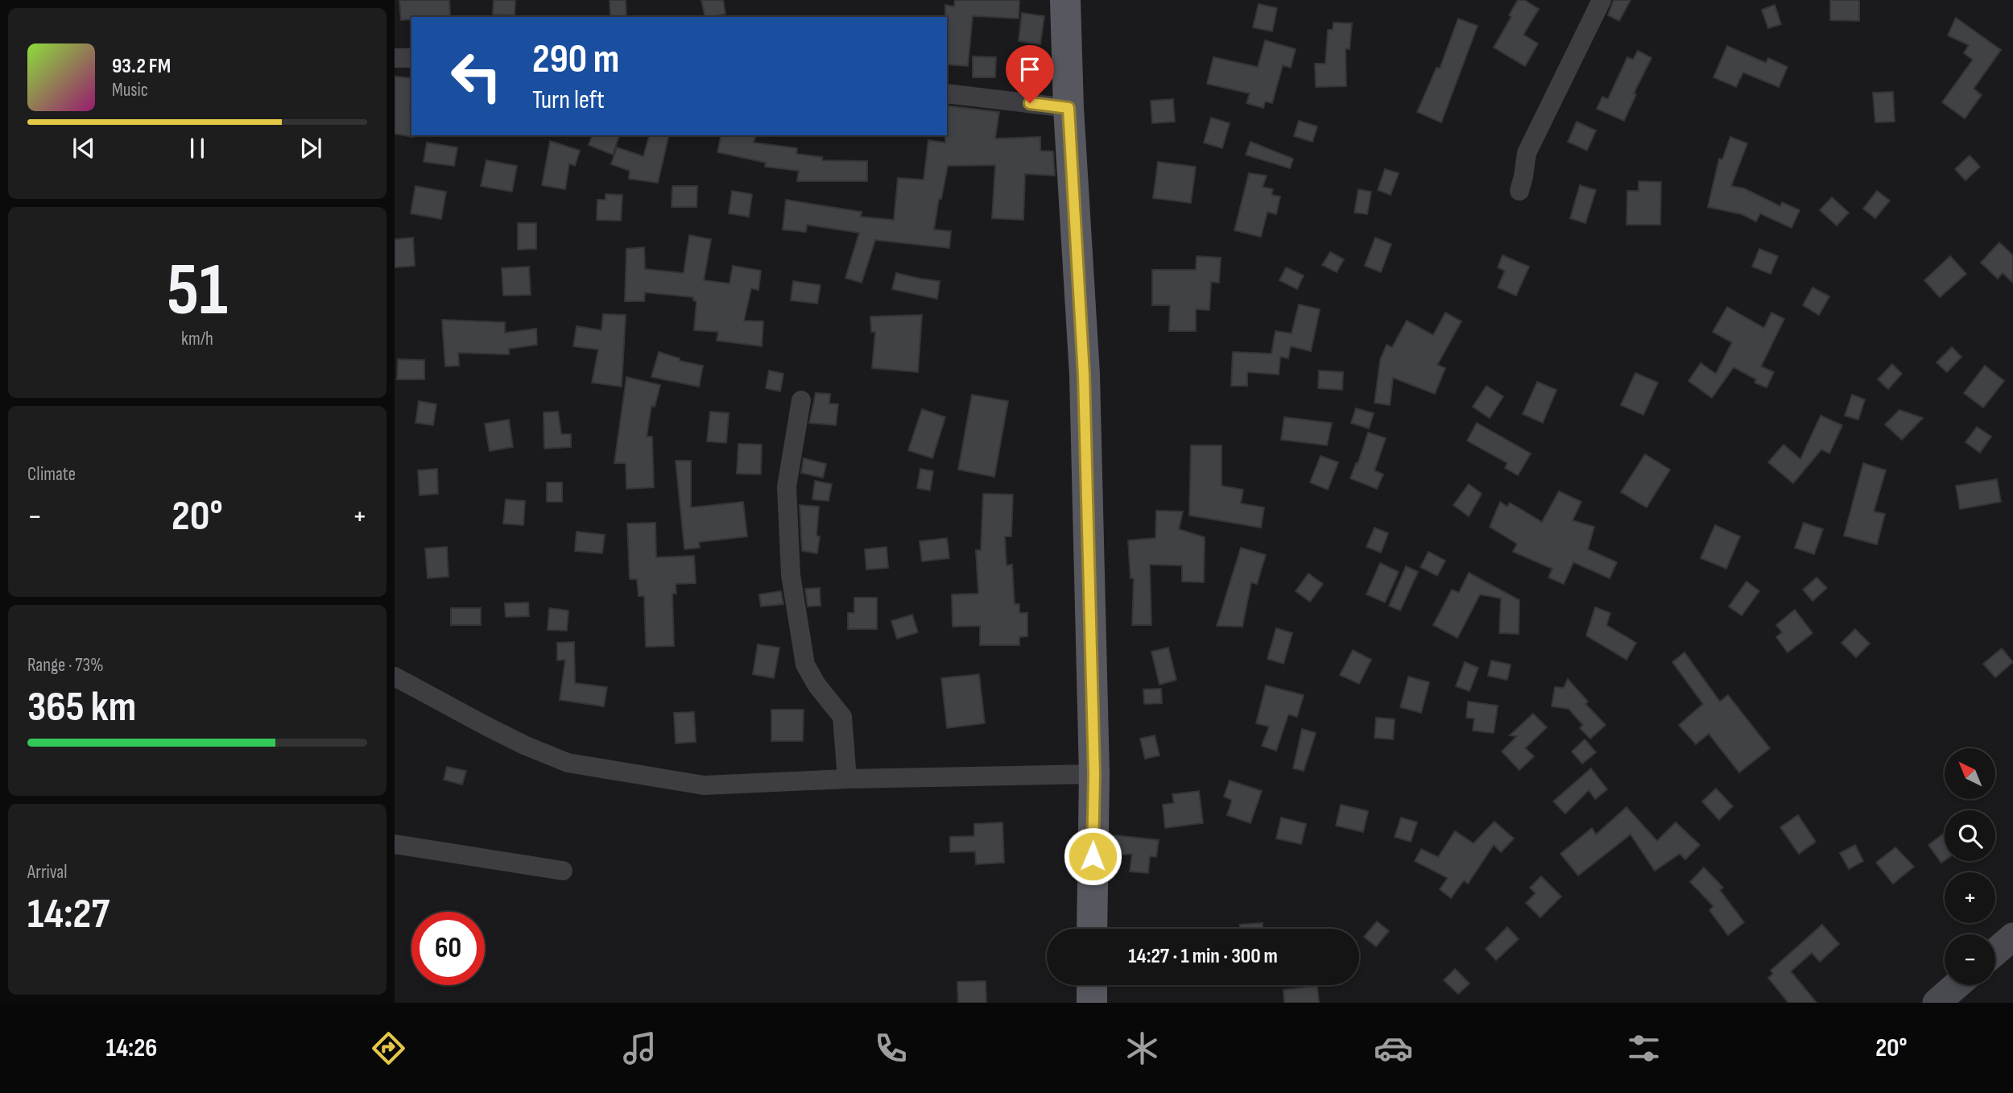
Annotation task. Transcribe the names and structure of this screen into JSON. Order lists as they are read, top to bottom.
{
  "north": "top left",
  "page": {
    "turn": ["290 m", "Turn left"],
    "song": ["93.2 FM", "Music"],
    "tile": [
      ["51", "km/h"],
      "Climate",
      ["Range · 73%", "365 km"],
      ["Arrival", "14:27"]
    ],
    "heat": ["−", "20°", "+"],
    "map_buttons": ["+", "−"],
    "limit": "60",
    "trip": "14:27 · 1 min · 300 m",
    "tabs": ["14:26", "20°"]
  }
}
